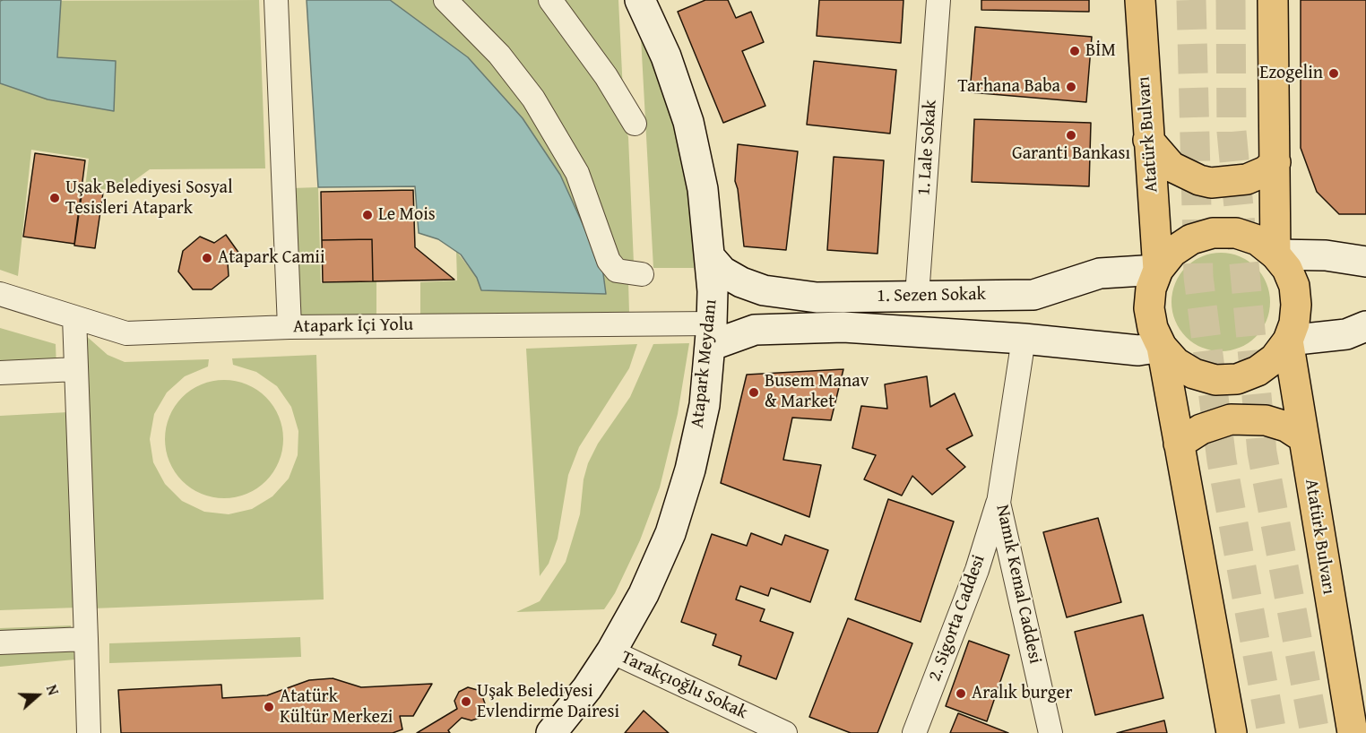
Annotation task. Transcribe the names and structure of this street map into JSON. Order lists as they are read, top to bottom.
{
  "streets": {
    "highway": ["Atatürk Bulvarı"],
    "main road": ["1. Sezen Sokak", "Atapark Meydanı"],
    "street": [
      "1. Lale Sokak",
      "Atapark İçi Yolu",
      "Namık Kemal Caddesi",
      "2. Sigorta Caddesi",
      "Tarakçıoğlu Sokak"
    ]
  },
  "crossings": [
    ["Atatürk Bulvarı", "1. Sezen Sokak"],
    ["1. Lale Sokak", "1. Sezen Sokak"],
    ["1. Sezen Sokak", "Atapark İçi Yolu"],
    ["1. Sezen Sokak", "Atapark Meydanı"],
    ["1. Sezen Sokak", "Namık Kemal Caddesi"],
    ["Atapark İçi Yolu", "Atapark Meydanı"],
    ["Atapark Meydanı", "Tarakçıoğlu Sokak"],
    ["Namık Kemal Caddesi", "2. Sigorta Caddesi"]
  ],
  "places": [
    "BİM",
    "Ezogelin",
    "Tarhana Baba",
    "Garanti Bankası",
    "Uşak Belediyesi Sosyal Tesisleri Atapark",
    "Le Mois",
    "Atapark Camii",
    "Busem Manav & Market",
    "Aralık burger",
    "Uşak Belediyesi Evlendirme Dairesi",
    "Atatürk Kültür Merkezi"
  ],
  "north": "right"
}
